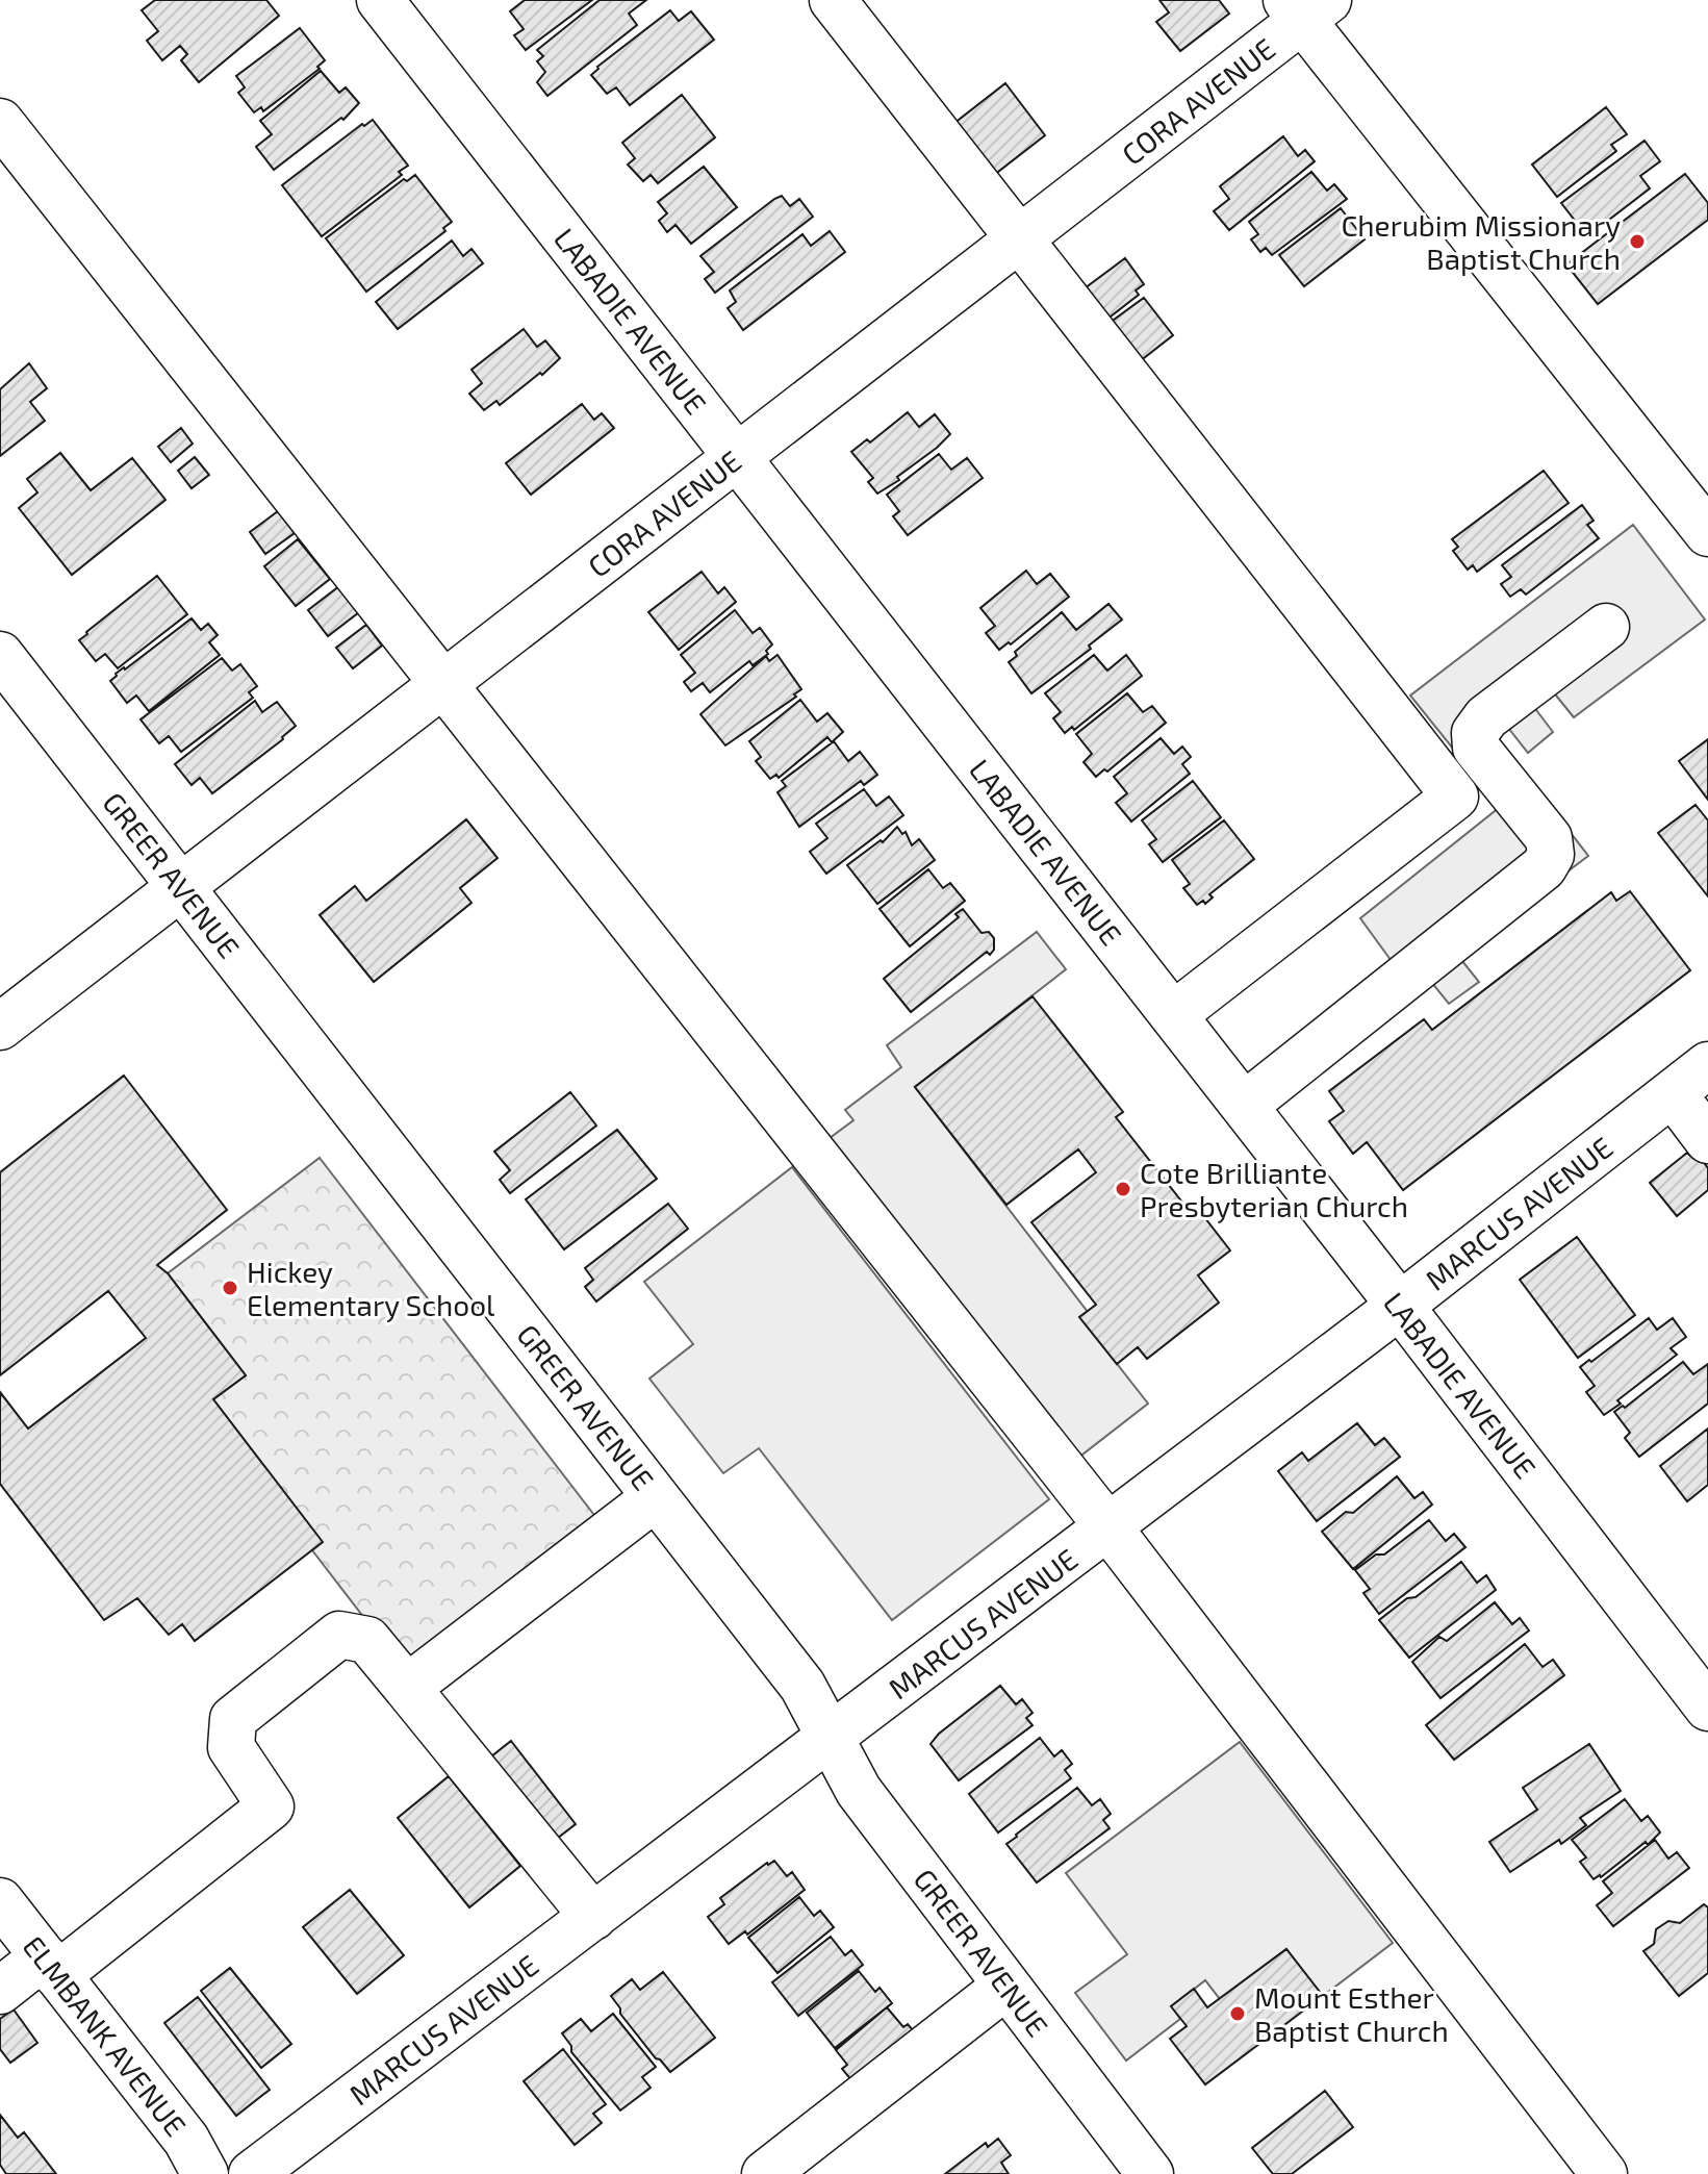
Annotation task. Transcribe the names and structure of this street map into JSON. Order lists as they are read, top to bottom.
{
  "streets": {
    "street": [
      "CORA AVENUE",
      "LABADIE AVENUE",
      "GREER AVENUE",
      "MARCUS AVENUE",
      "ELMBANK AVENUE"
    ]
  },
  "crossings": [
    ["CORA AVENUE", "LABADIE AVENUE"],
    ["CORA AVENUE", "GREER AVENUE"],
    ["LABADIE AVENUE", "MARCUS AVENUE"],
    ["GREER AVENUE", "MARCUS AVENUE"]
  ],
  "places": [
    "Cherubim Missionary Baptist Church",
    "Cote Brilliante Presbyterian Church",
    "Hickey Elementary School",
    "Mount Esther Baptist Church"
  ]
}
